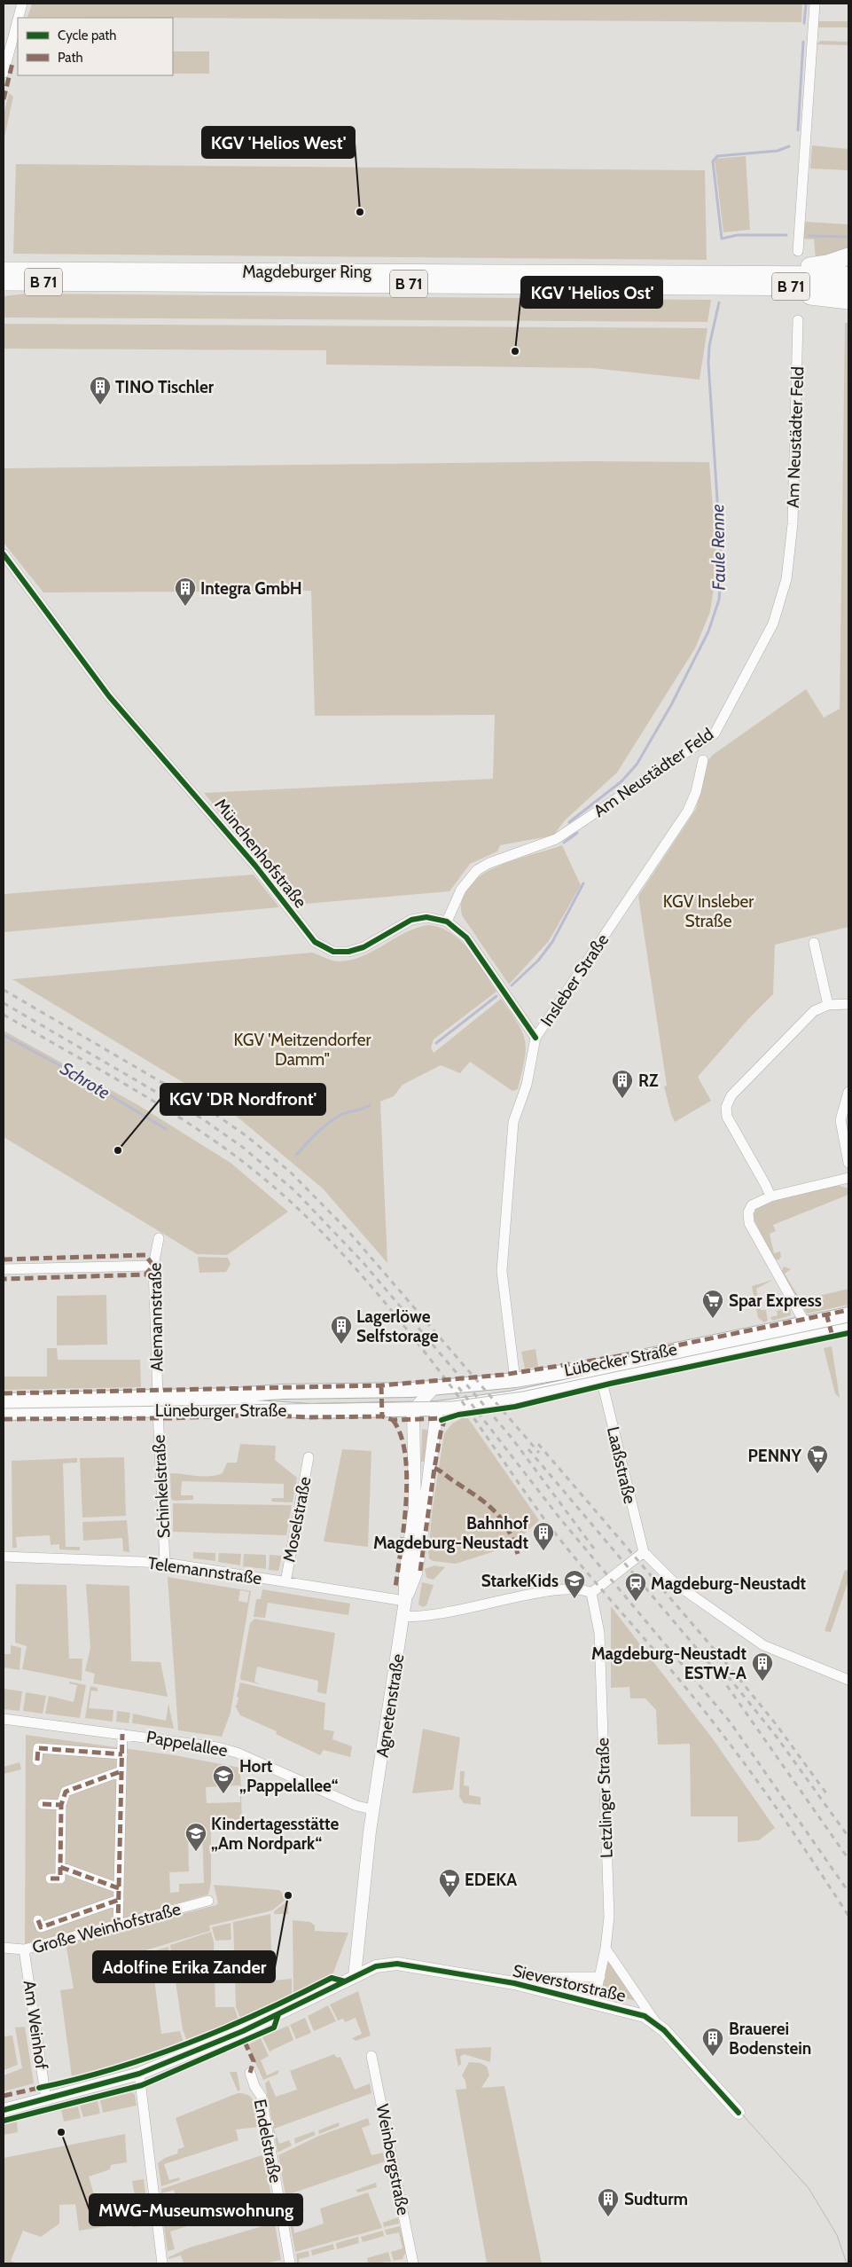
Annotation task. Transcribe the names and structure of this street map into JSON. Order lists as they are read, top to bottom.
{
  "streets": {
    "highway": ["Magdeburger Ring", "B 71"],
    "main road": ["Lübecker Straße", "Lüneburger Straße"],
    "street": [
      "Am Neustädter Feld",
      "Münchenhofstraße",
      "Insleber Straße",
      "Alemannstraße",
      "Laaßstraße",
      "Schinkelstraße",
      "Moselstraße",
      "Telemannstraße",
      "Agnetenstraße",
      "Pappelallee",
      "Letzlinger Straße",
      "Große Weinhofstraße",
      "Sieverstorstraße",
      "Am Weinhof",
      "Endelstraße",
      "Weinbergstraße"
    ]
  },
  "crossings": [
    ["Am Neustädter Feld", "Münchenhofstraße"],
    ["Münchenhofstraße", "Insleber Straße"],
    ["Insleber Straße", "Lübecker Straße"],
    ["Alemannstraße", "Lüneburger Straße"],
    ["Alemannstraße", "Schinkelstraße"],
    ["Lübecker Straße", "Lüneburger Straße"],
    ["Lübecker Straße", "Laaßstraße"],
    ["Lübecker Straße", "Agnetenstraße"],
    ["Lüneburger Straße", "Schinkelstraße"],
    ["Lüneburger Straße", "Agnetenstraße"],
    ["Schinkelstraße", "Telemannstraße"],
    ["Moselstraße", "Telemannstraße"],
    ["Telemannstraße", "Agnetenstraße"],
    ["Agnetenstraße", "Pappelallee"],
    ["Agnetenstraße", "Sieverstorstraße"],
    ["Pappelallee", "Große Weinhofstraße"],
    ["Letzlinger Straße", "Sieverstorstraße"],
    ["Große Weinhofstraße", "Am Weinhof"],
    ["Sieverstorstraße", "Am Weinhof"]
  ],
  "water": ["Faule Renne", "Schrote"],
  "parks": ["KGV Insleber Straße", "KGV 'Meitzendorfer Damm\""],
  "places": {
    "other": [
      "KGV 'Helios West'",
      "KGV 'Helios Ost'",
      "KGV 'DR Nordfront'",
      "Adolfine Erika Zander",
      "MWG-Museumswohnung"
    ],
    "building": [
      "TINO Tischler",
      "Integra GmbH",
      "RZ",
      "Lagerlöwe Selfstorage",
      "Bahnhof Magdeburg-Neustadt",
      "Magdeburg-Neustadt ESTW-A",
      "Brauerei Bodenstein",
      "Sudturm"
    ],
    "supermarket": ["Spar Express", "PENNY", "EDEKA"],
    "school or university": ["StarkeKids", "Hort „Pappelallee“", "Kindertagesstätte „Am Nordpark“"],
    "station": ["Magdeburg-Neustadt"]
  },
  "legend": ["Cycle path", "Path"]
}
